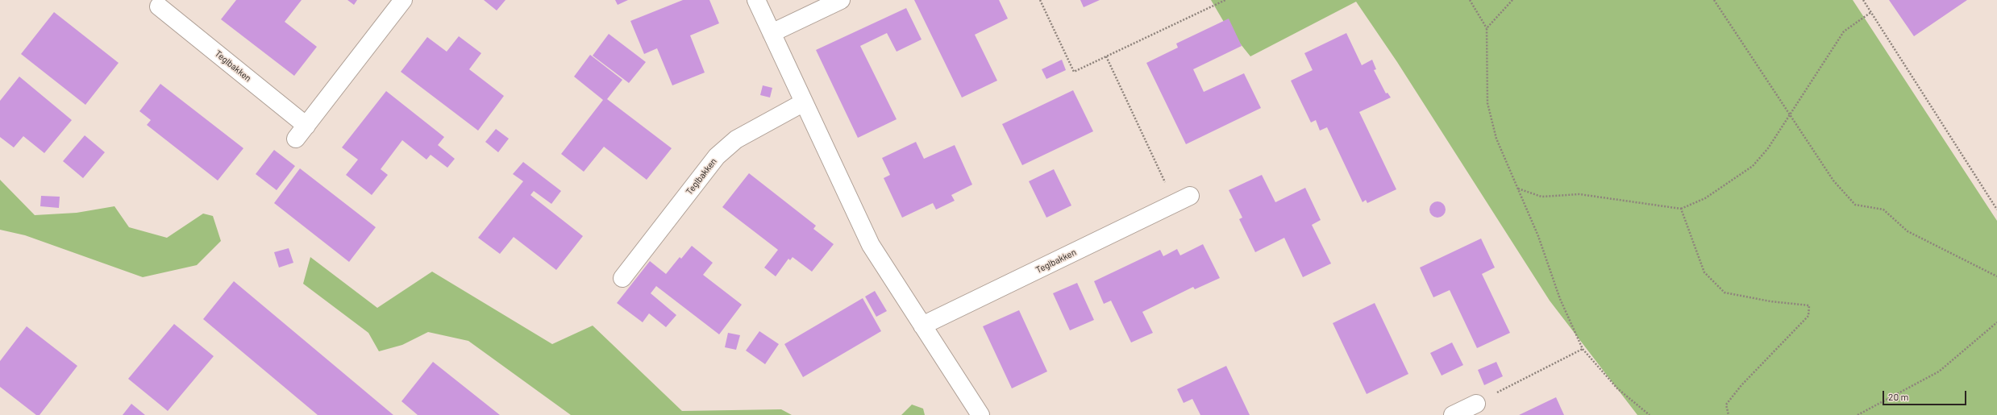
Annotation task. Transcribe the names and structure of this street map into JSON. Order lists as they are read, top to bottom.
{
  "streets": {
    "street": ["Teglbakken"]
  },
  "scale_bar": "20 m"
}
